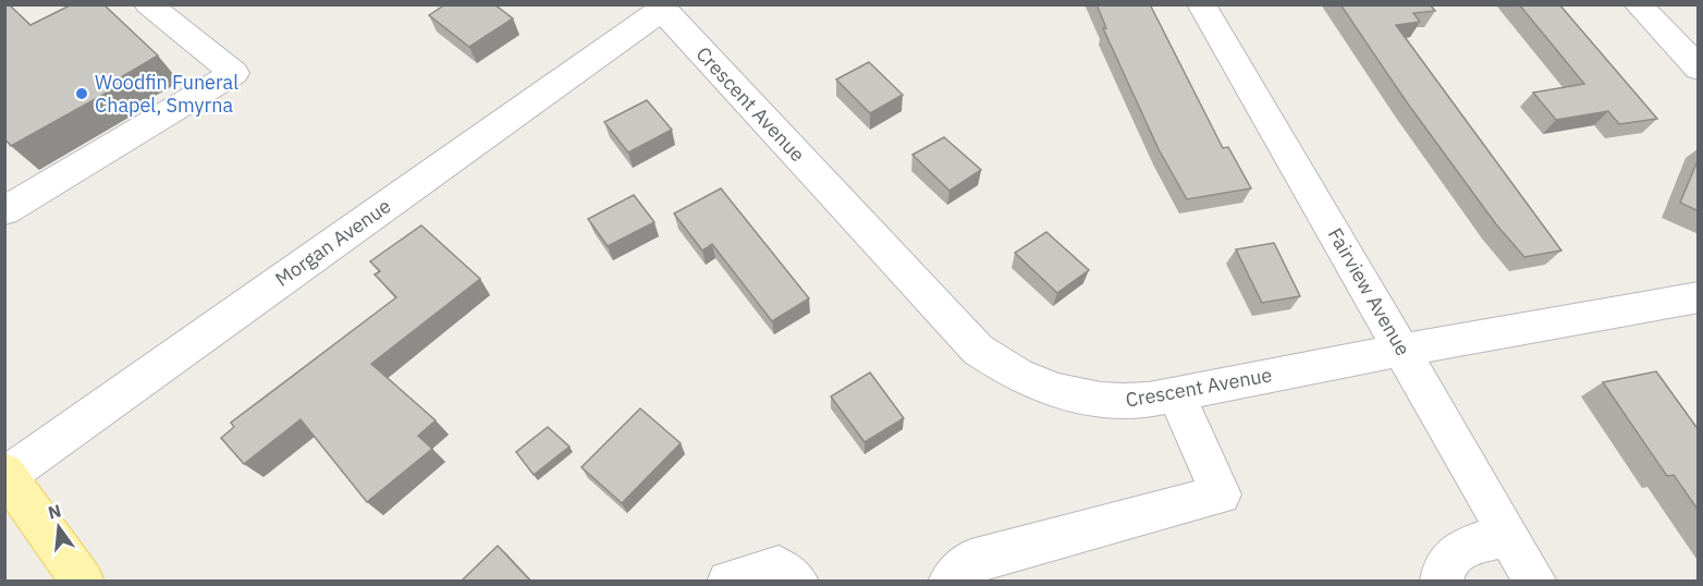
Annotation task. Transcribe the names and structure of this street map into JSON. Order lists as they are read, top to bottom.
{
  "streets": {
    "street": ["Crescent Avenue", "Morgan Avenue", "Fairview Avenue"]
  },
  "crossings": [
    ["Crescent Avenue", "Morgan Avenue"],
    ["Crescent Avenue", "Fairview Avenue"]
  ],
  "places": ["Woodfin Funeral Chapel, Smyrna"],
  "north": "top"
}
